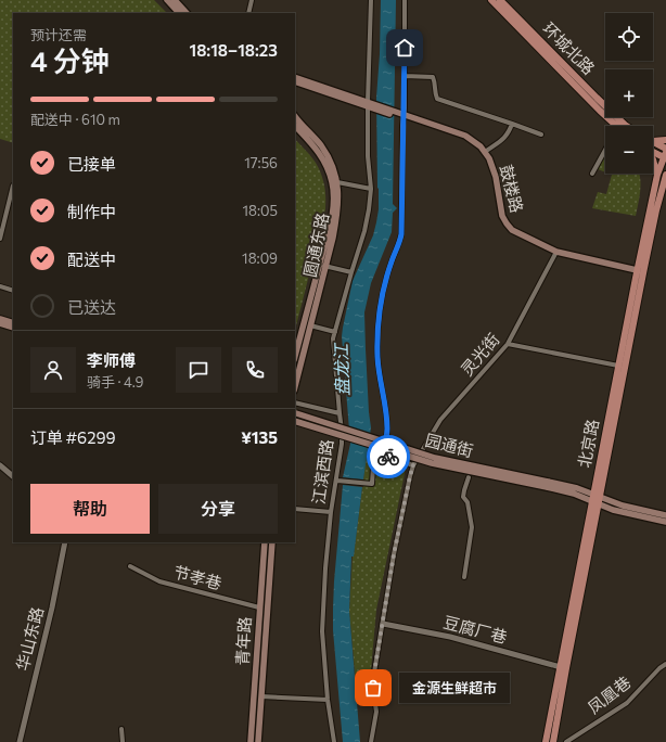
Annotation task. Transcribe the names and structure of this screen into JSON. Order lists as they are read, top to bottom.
{
  "streets": {
    "main road": [
      "环城北路",
      "鼓楼路",
      "圆通东路",
      "北京路",
      "园通街",
      "青年路"
    ],
    "street": [
      "灵光街",
      "江滨西路",
      "节孝巷",
      "豆腐厂巷",
      "华山东路",
      "凤凰巷"
    ]
  },
  "crossings": [
    ["鼓楼路", "灵光街"],
    ["鼓楼路", "北京路"],
    ["鼓楼路", "江滨西路"],
    ["灵光街", "豆腐厂巷"],
    ["北京路", "园通街"],
    ["北京路", "豆腐厂巷"],
    ["节孝巷", "青年路"]
  ],
  "water": ["盘龙江"],
  "places": ["金源生鲜超市"],
  "page": {
    "map_buttons": ["+", "−"],
    "heading": ["4 分钟", "预计还需", "18:18–18:23"],
    "panel": [
      "李师傅",
      "骑手 · 4.9",
      "订单 #6299",
      "¥135"
    ],
    "bar": "配送中 · 610 m",
    "list": [
      ["已接单", "17:56"],
      ["制作中", "18:05"],
      ["配送中", "18:09"],
      "已送达"
    ],
    "buttons": ["帮助", "分享"],
    "bubble": "金源生鲜超市"
  }
}
